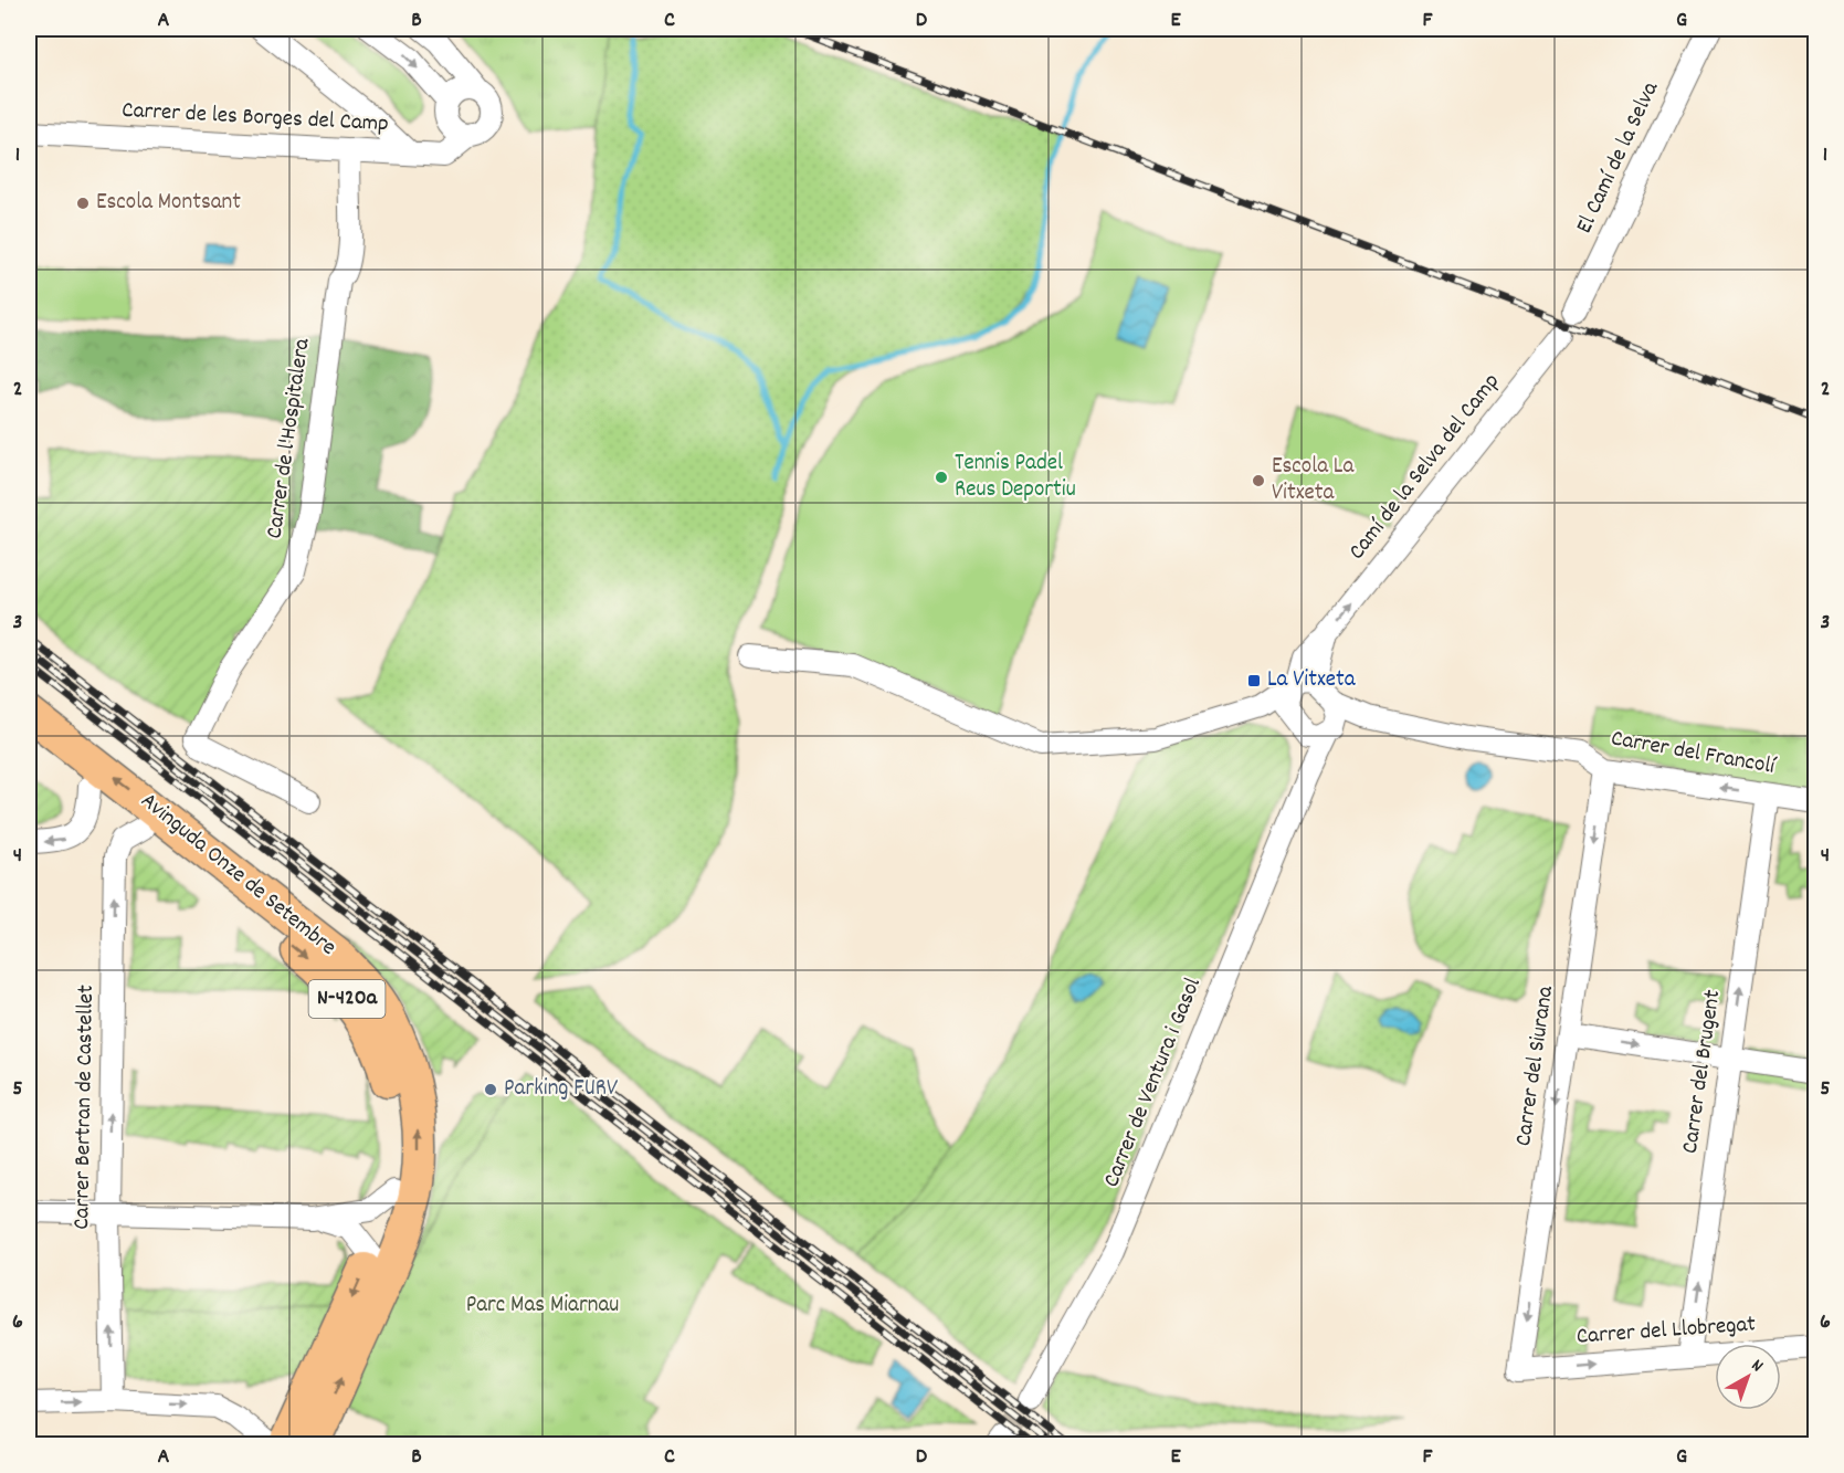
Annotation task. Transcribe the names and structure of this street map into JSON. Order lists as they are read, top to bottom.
{
  "streets": {
    "main road": ["Avinguda Onze de Setembre", "N-420a"],
    "street": [
      "Carrer de les Borges del Camp",
      "El Camí de la Selva",
      "Carrer de l'Hospitalera",
      "Camí de la Selva del Camp",
      "Carrer del Francolí",
      "Carrer del Siurana",
      "Carrer del Brugent",
      "Carrer de Ventura i Gasol",
      "Carrer Bertran de Castellet",
      "Carrer del Llobregat"
    ]
  },
  "crossings": [
    ["Carrer de les Borges del Camp", "Carrer de l'Hospitalera"],
    ["Camí de la Selva del Camp", "Carrer del Francolí"],
    ["Camí de la Selva del Camp", "Carrer de Ventura i Gasol"],
    ["Carrer del Francolí", "Carrer del Siurana"],
    ["Carrer del Francolí", "Carrer del Brugent"],
    ["Carrer del Francolí", "Carrer de Ventura i Gasol"],
    ["Avinguda Onze de Setembre", "Carrer Bertran de Castellet"],
    ["Carrer del Siurana", "Carrer del Llobregat"],
    ["Carrer del Brugent", "Carrer del Llobregat"]
  ],
  "one_way": [
    "Camí de la Selva del Camp",
    "Carrer del Siurana",
    "Carrer del Brugent",
    "Carrer Bertran de Castellet",
    "Carrer del Llobregat"
  ],
  "parks": ["Parc Mas Miarnau"],
  "places": {
    "other": [
      "Escola Montsant",
      "Tennis Padel Reus Deportiu",
      "Escola La Vitxeta",
      "Parking FURV"
    ],
    "transit": ["La Vitxeta"]
  },
  "north": "top right",
  "grid": {
    "columns": [
      "A",
      "B",
      "C",
      "D",
      "E",
      "F",
      "G"
    ],
    "rows": [
      "1",
      "2",
      "3",
      "4",
      "5",
      "6"
    ]
  }
}
